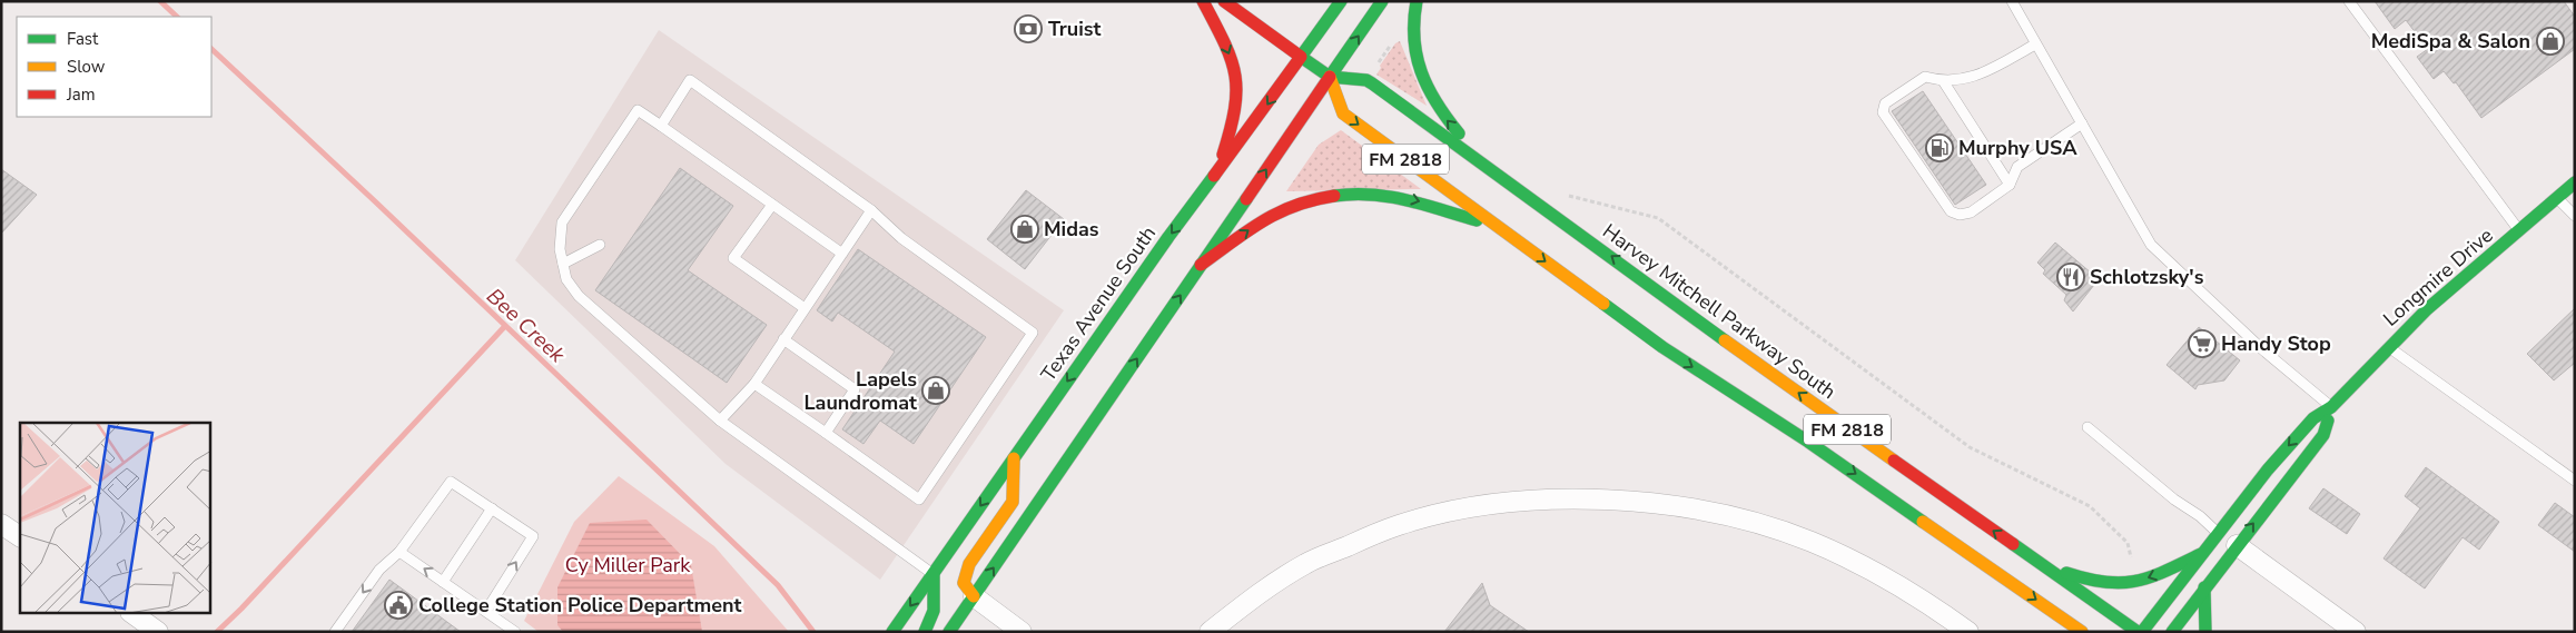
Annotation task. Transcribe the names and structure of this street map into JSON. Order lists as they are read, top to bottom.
{
  "streets": {
    "main road": [
      "FM 2818",
      "Longmire Drive",
      "Texas Avenue South",
      "Harvey Mitchell Parkway South"
    ]
  },
  "crossings": [
    ["FM 2818", "Harvey Mitchell Parkway South"],
    ["Texas Avenue South", "Harvey Mitchell Parkway South"]
  ],
  "water": ["Bee Creek"],
  "parks": ["Cy Miller Park"],
  "places": {
    "bank": ["Truist"],
    "shop": ["MediSpa & Salon", "Midas", "Lapels Laundromat"],
    "fuel station": ["Murphy USA"],
    "restaurant": ["Schlotzsky's"],
    "supermarket": ["Handy Stop"],
    "public building": ["College Station Police Department"]
  },
  "legend": ["Fast", "Slow", "Jam"]
}
